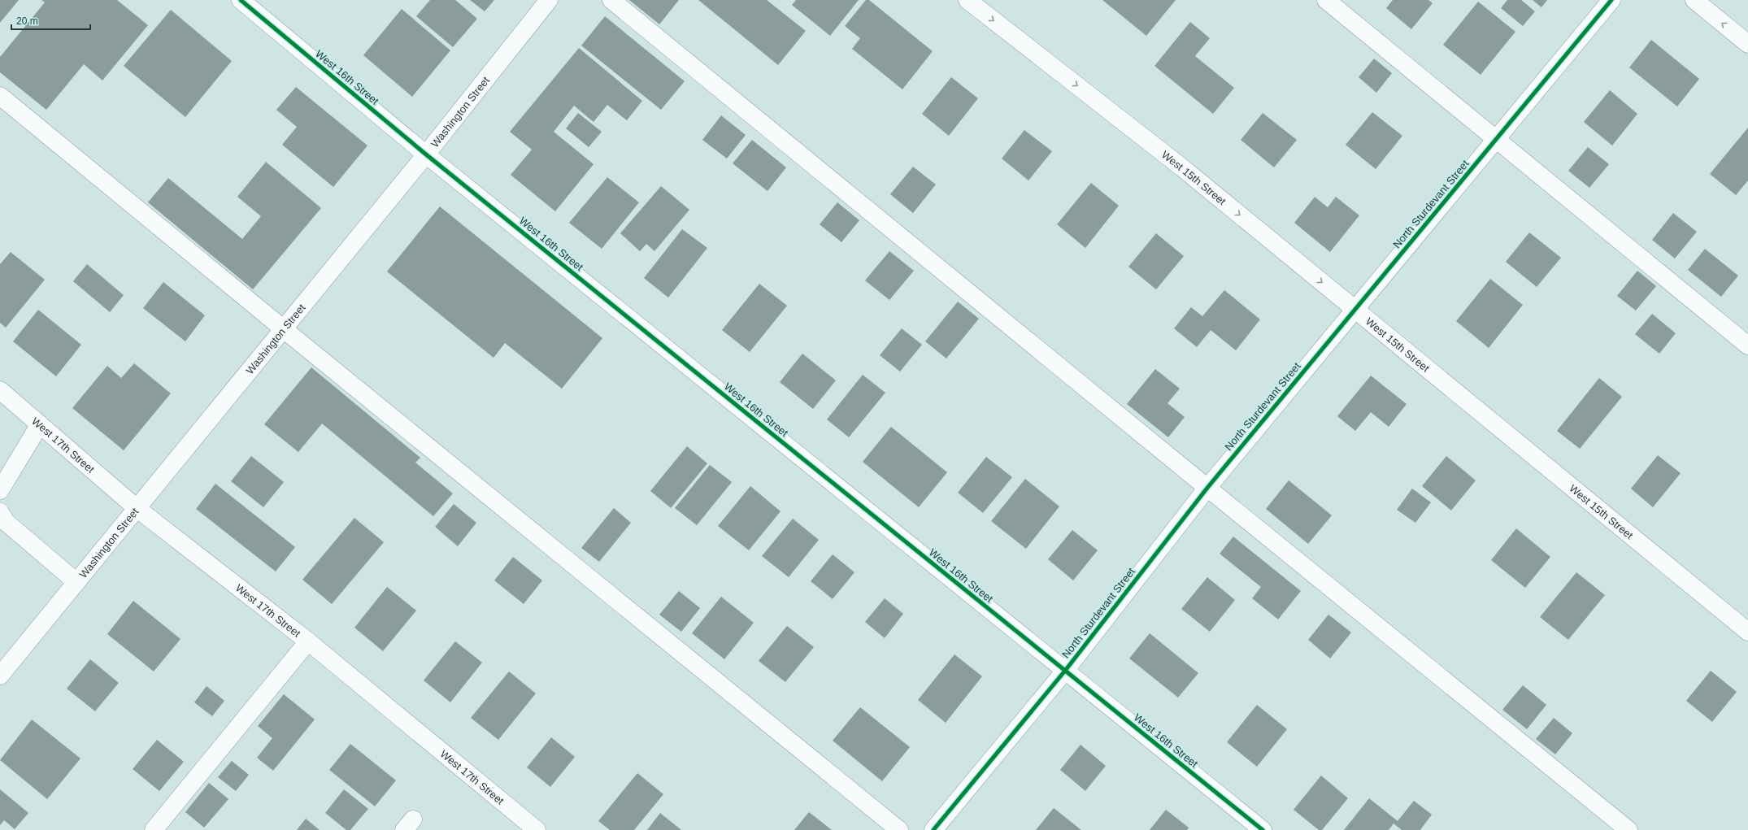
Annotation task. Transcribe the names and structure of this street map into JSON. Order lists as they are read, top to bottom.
{
  "streets": {
    "street": [
      "West 16th Street",
      "Washington Street",
      "West 15th Street",
      "North Sturdevant Street",
      "West 17th Street"
    ]
  },
  "crossings": [
    ["West 16th Street", "Washington Street"],
    ["West 16th Street", "North Sturdevant Street"],
    ["Washington Street", "West 17th Street"],
    ["West 15th Street", "North Sturdevant Street"]
  ],
  "one_way": ["West 15th Street"],
  "scale_bar": "20 m"
}
